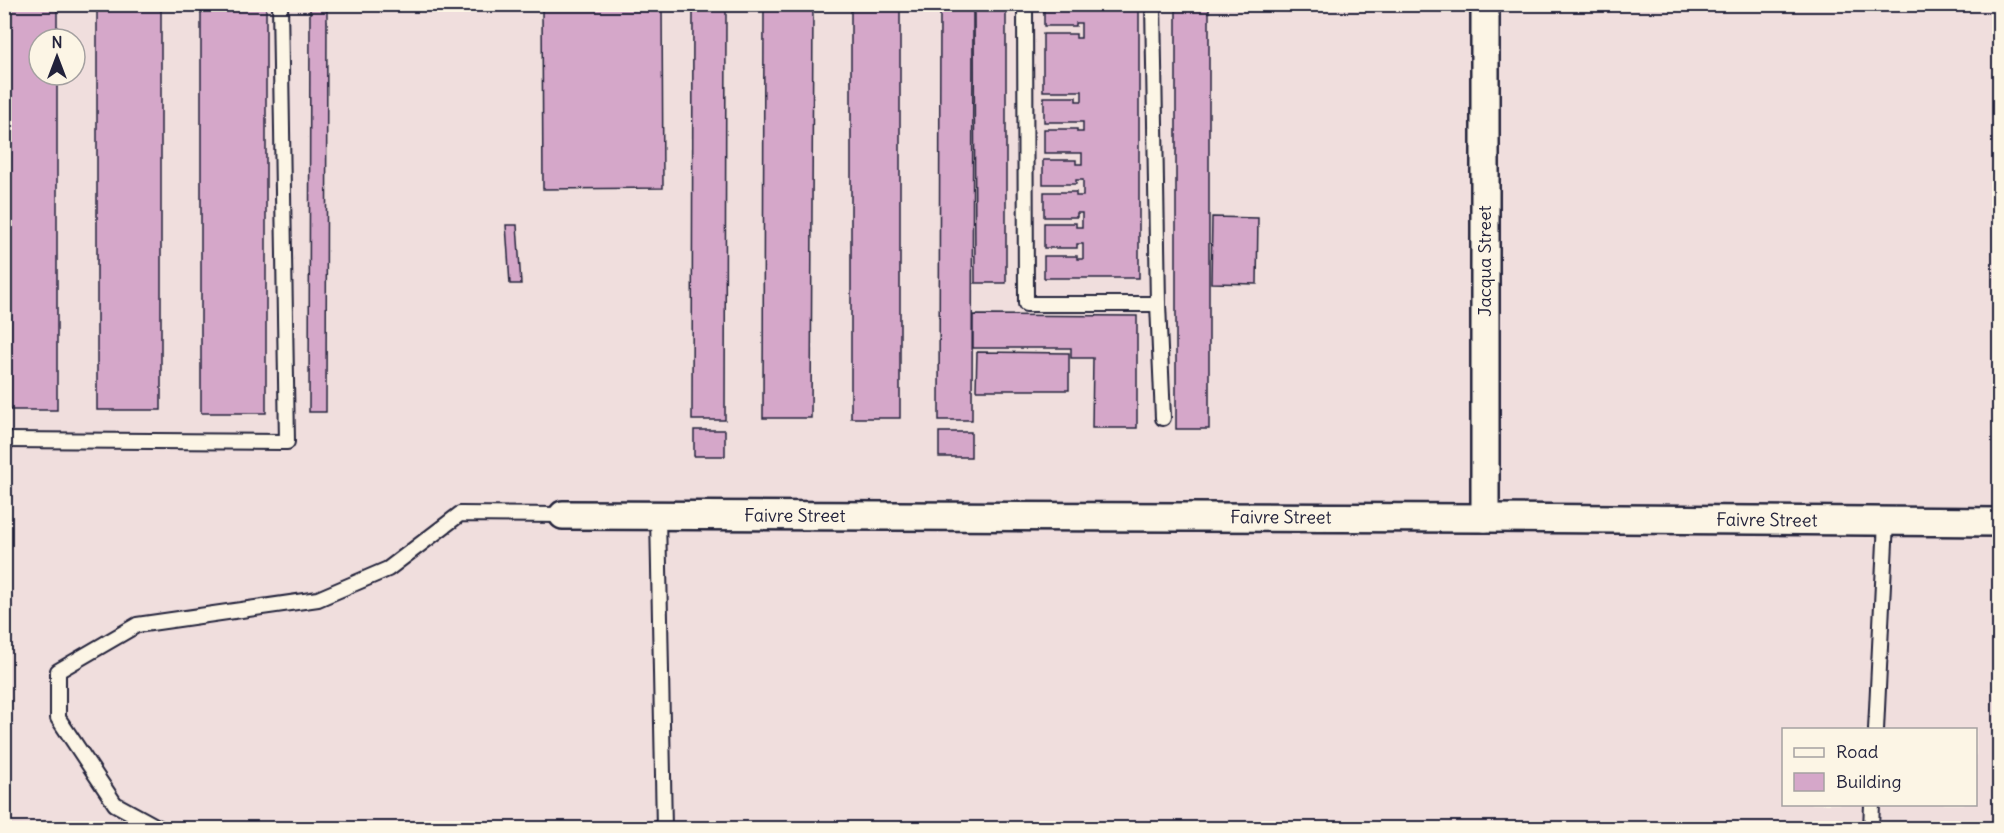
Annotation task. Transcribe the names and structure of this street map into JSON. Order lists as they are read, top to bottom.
{
  "streets": {
    "street": ["Jacqua Street", "Faivre Street"]
  },
  "crossings": [
    ["Jacqua Street", "Faivre Street"]
  ],
  "legend": ["Road", "Building"],
  "north": "top"
}
